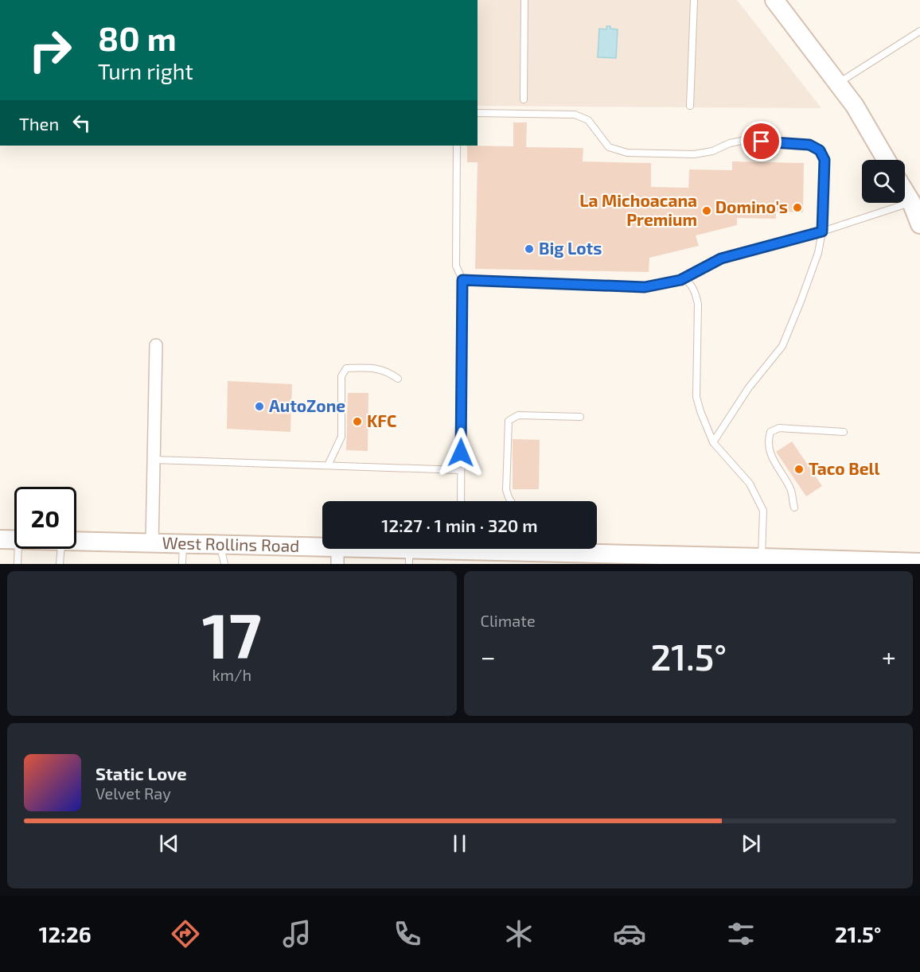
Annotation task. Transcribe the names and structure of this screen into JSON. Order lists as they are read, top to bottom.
{
  "streets": {
    "main road": ["West Rollins Road"]
  },
  "places": [
    "Domino's",
    "La Michoacana Premium",
    "Big Lots",
    "AutoZone",
    "KFC",
    "Taco Bell"
  ],
  "page": {
    "turn": ["80 m", "Turn right"],
    "then": "Then",
    "limit": "20",
    "trip": "12:27 · 1 min · 320 m",
    "tile": [
      ["17", "km/h"],
      "Climate"
    ],
    "heat": ["−", "21.5°", "+"],
    "song": ["Static Love", "Velvet Ray"],
    "tabs": ["12:26", "21.5°"]
  }
}
